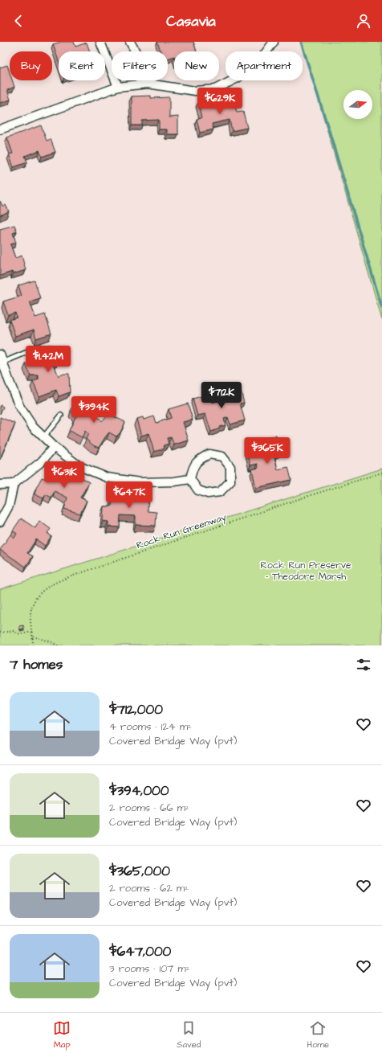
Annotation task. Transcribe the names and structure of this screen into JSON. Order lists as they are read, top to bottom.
{
  "streets": {
    "path": ["Rock Run Greenway"]
  },
  "parks": ["Rock Run Preserve - Theodore Marsh"],
  "north": "right",
  "page": {
    "header": "Casavia",
    "chip": [
      "Buy",
      "Rent",
      "Filters",
      "New",
      "Apartment"
    ],
    "price": [
      "$629K",
      "$1.42M",
      "$712K",
      "$394K",
      "$365K",
      "$631K",
      "$647K"
    ],
    "heading": "7 homes",
    "list": [
      {
        "name": "$712,000",
        "note": "4 rooms · 124 m² · Covered Bridge Way (pvt)"
      },
      {
        "name": "$394,000",
        "note": "2 rooms · 66 m² · Covered Bridge Way (pvt)"
      },
      {
        "name": "$365,000",
        "note": "2 rooms · 62 m² · Covered Bridge Way (pvt)"
      },
      {
        "name": "$647,000",
        "note": "3 rooms · 107 m² · Covered Bridge Way (pvt)"
      }
    ],
    "tabs": ["Map", "Saved", "Home"]
  }
}
